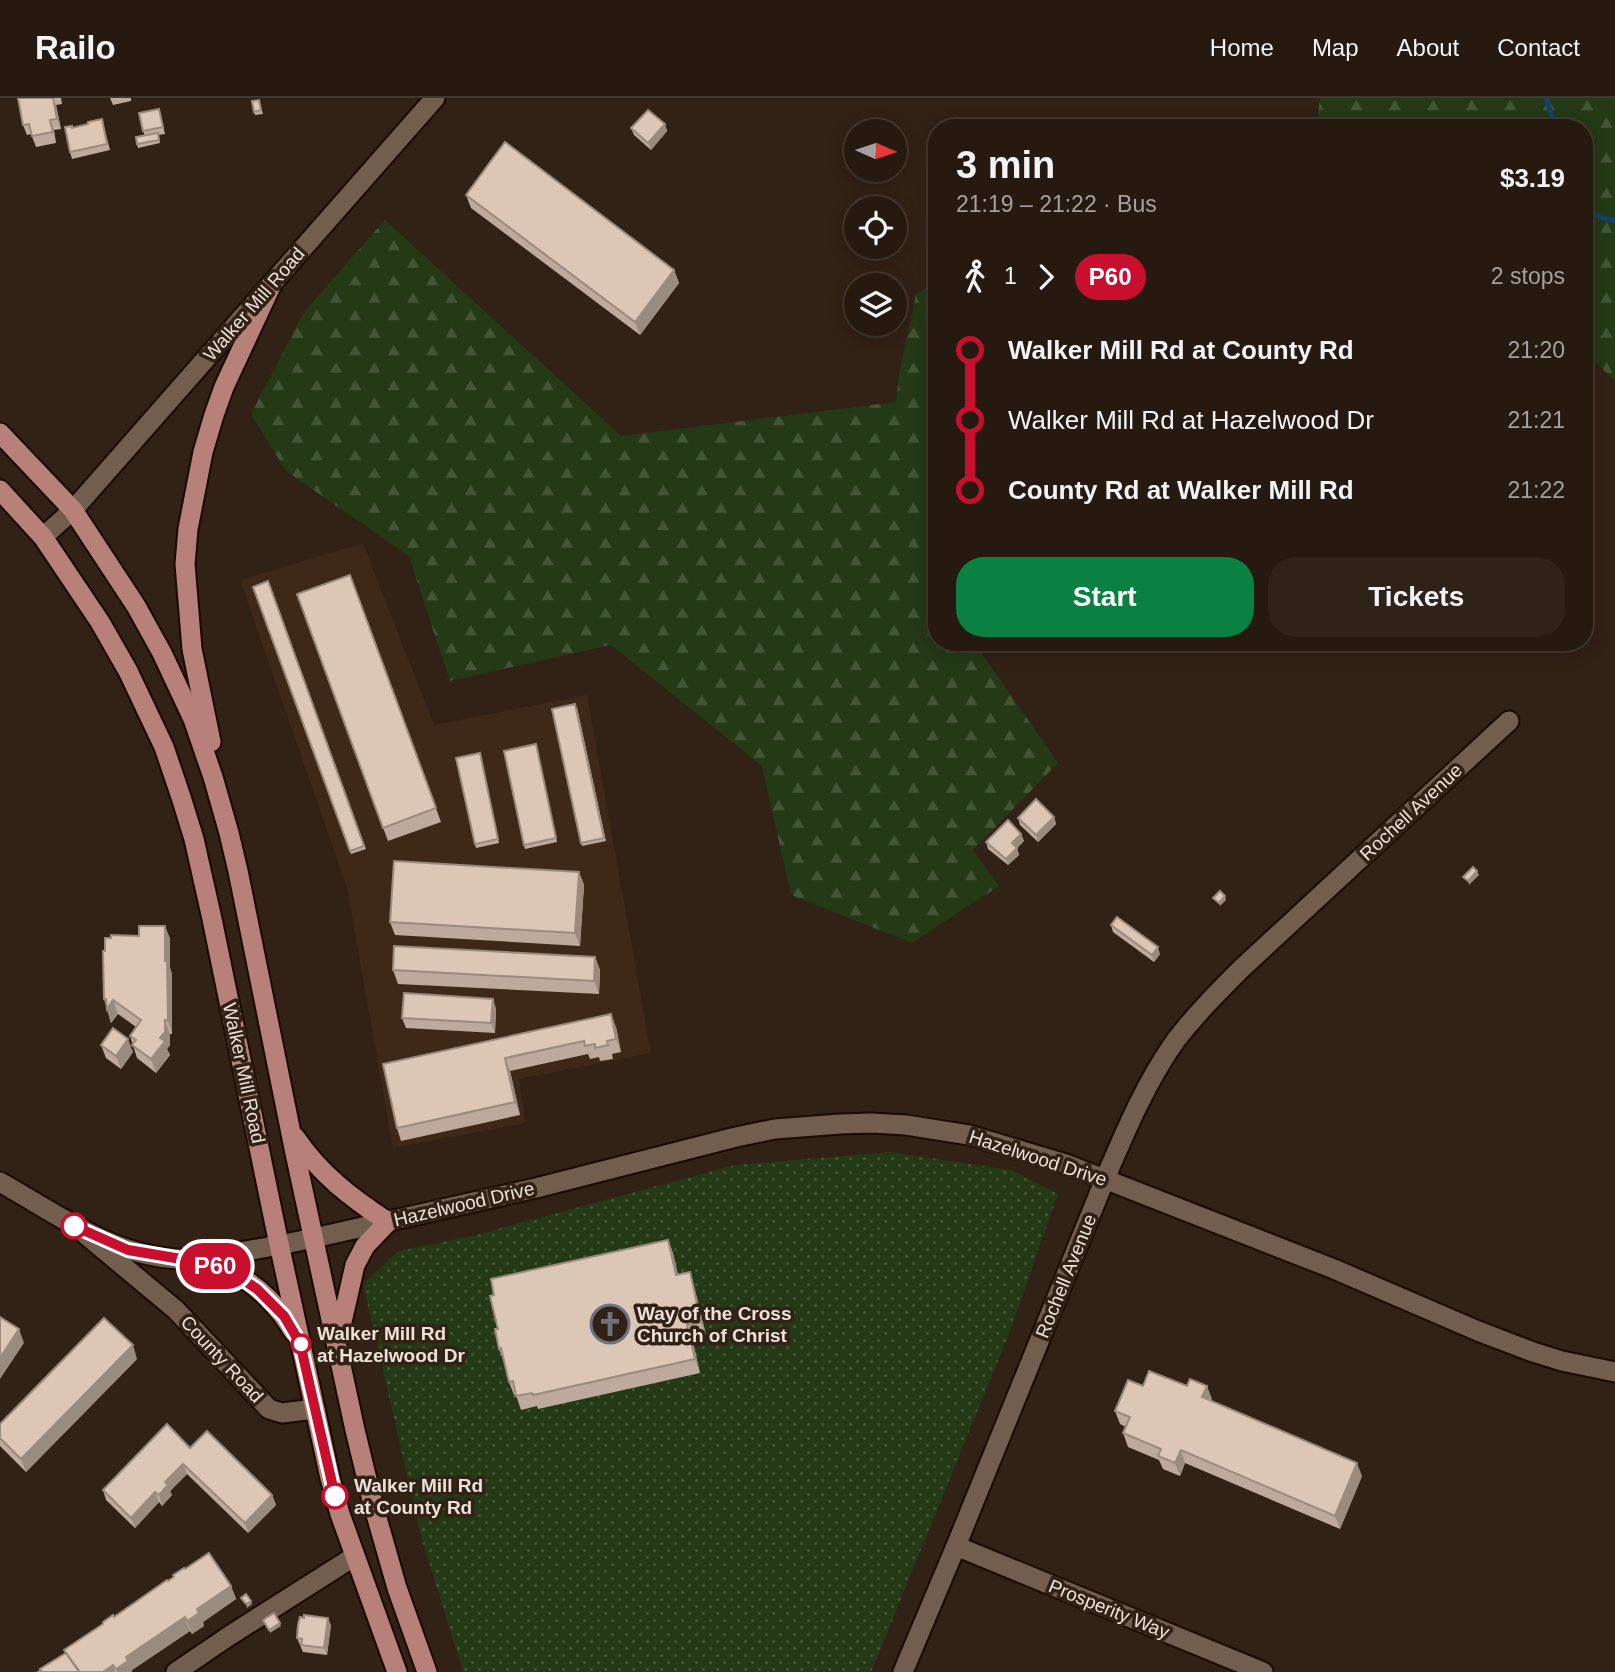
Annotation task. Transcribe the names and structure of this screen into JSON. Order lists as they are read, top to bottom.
{
  "streets": {
    "main road": ["Walker Mill Road"],
    "street": [
      "Rochell Avenue",
      "Hazelwood Drive",
      "County Road",
      "Prosperity Way"
    ]
  },
  "crossings": [
    ["Walker Mill Road", "Hazelwood Drive"],
    ["Walker Mill Road", "County Road"],
    ["Rochell Avenue", "Hazelwood Drive"],
    ["Rochell Avenue", "Prosperity Way"],
    ["Hazelwood Drive", "County Road"]
  ],
  "places": {
    "church": ["Way of the Cross Church of Christ"],
    "other": ["Walker Mill Rd at Hazelwood Dr", "Walker Mill Rd at County Rd"]
  },
  "lines": ["bus line P60"],
  "north": "right",
  "page": {
    "header": "Railo",
    "nav": [
      "Home",
      "Map",
      "About",
      "Contact"
    ],
    "on_map": "P60",
    "heading": ["3 min", "21:19 – 21:22 · Bus", "$3.19"],
    "legs": ["1", "P60", "2 stops"],
    "list": [
      {
        "name": "Walker Mill Rd at County Rd",
        "value": "21:20"
      },
      {
        "name": "Walker Mill Rd at Hazelwood Dr",
        "value": "21:21"
      },
      {
        "name": "County Rd at Walker Mill Rd",
        "value": "21:22"
      }
    ],
    "buttons": ["Start", "Tickets"]
  }
}
